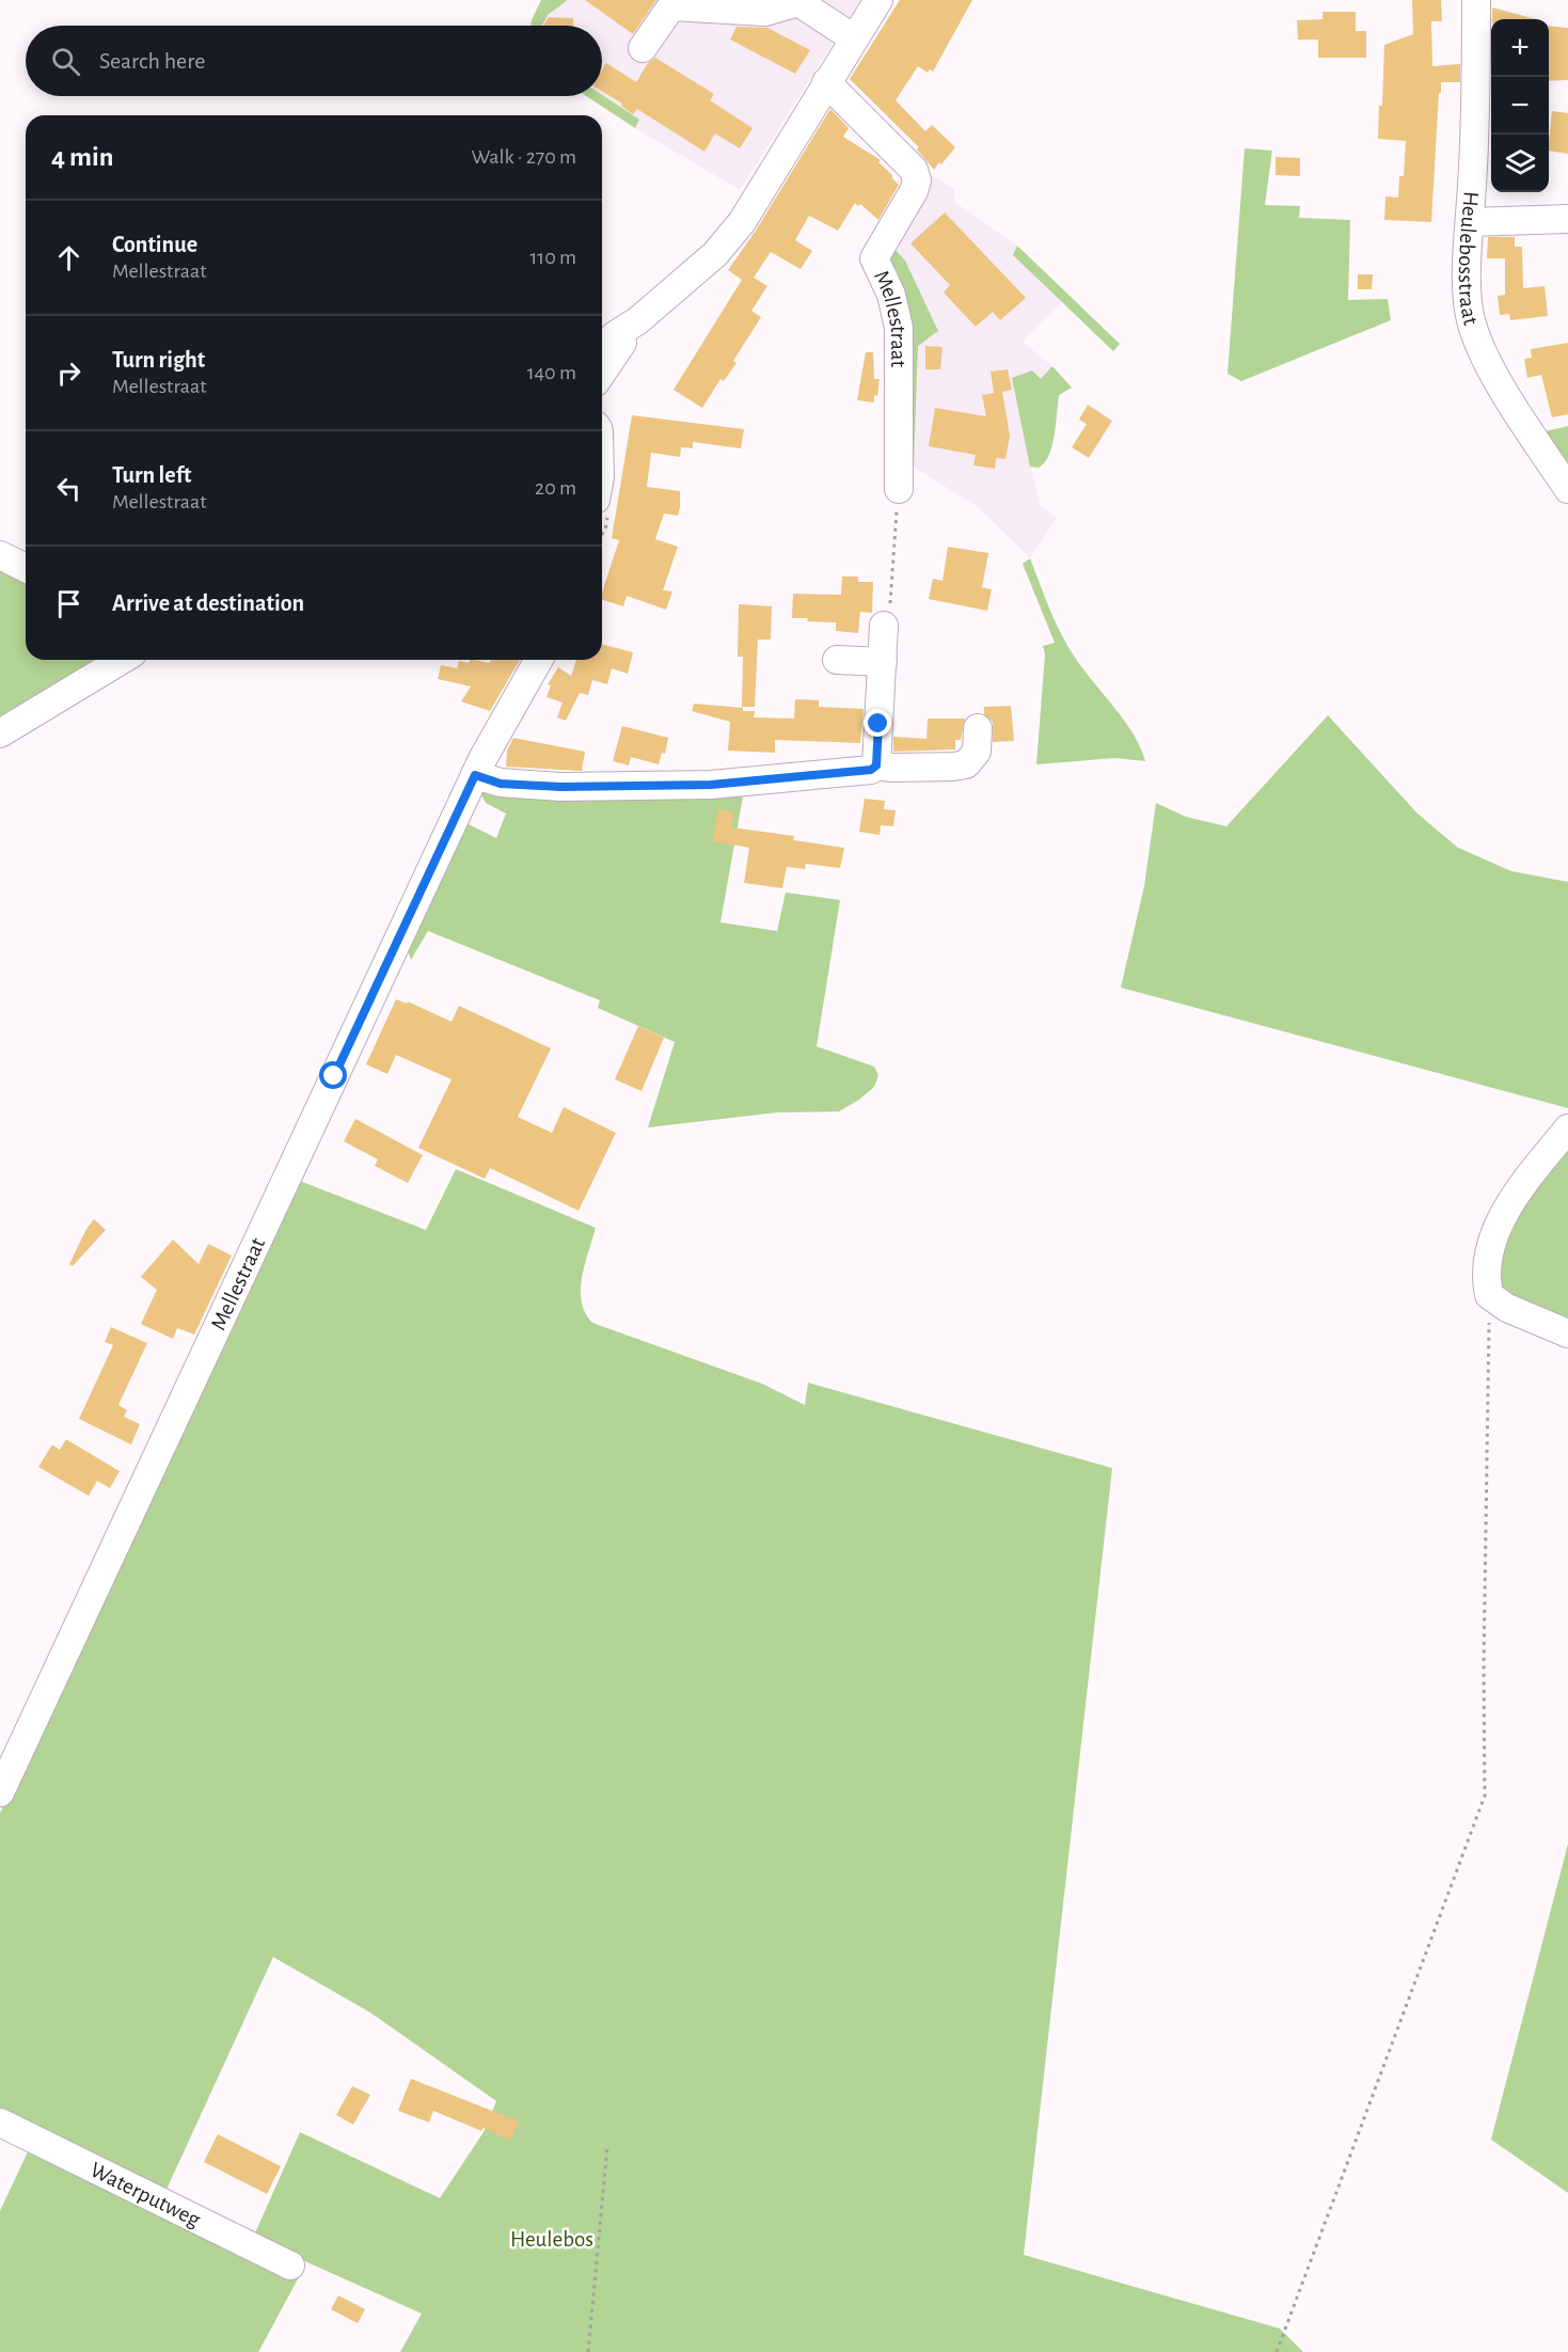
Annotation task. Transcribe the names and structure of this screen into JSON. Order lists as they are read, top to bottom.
{
  "streets": {
    "street": ["Heulebosstraat", "Mellestraat", "Waterputweg"]
  },
  "parks": ["Heulebos"],
  "page": {
    "map_buttons": ["+", "−"],
    "search": "Search here",
    "heading": ["4 min", "Walk · 270 m"],
    "list": [
      ["Continue", "Mellestraat", "110 m"],
      ["Turn right", "Mellestraat", "140 m"],
      ["Turn left", "Mellestraat", "20 m"],
      "Arrive at destination"
    ]
  }
}
